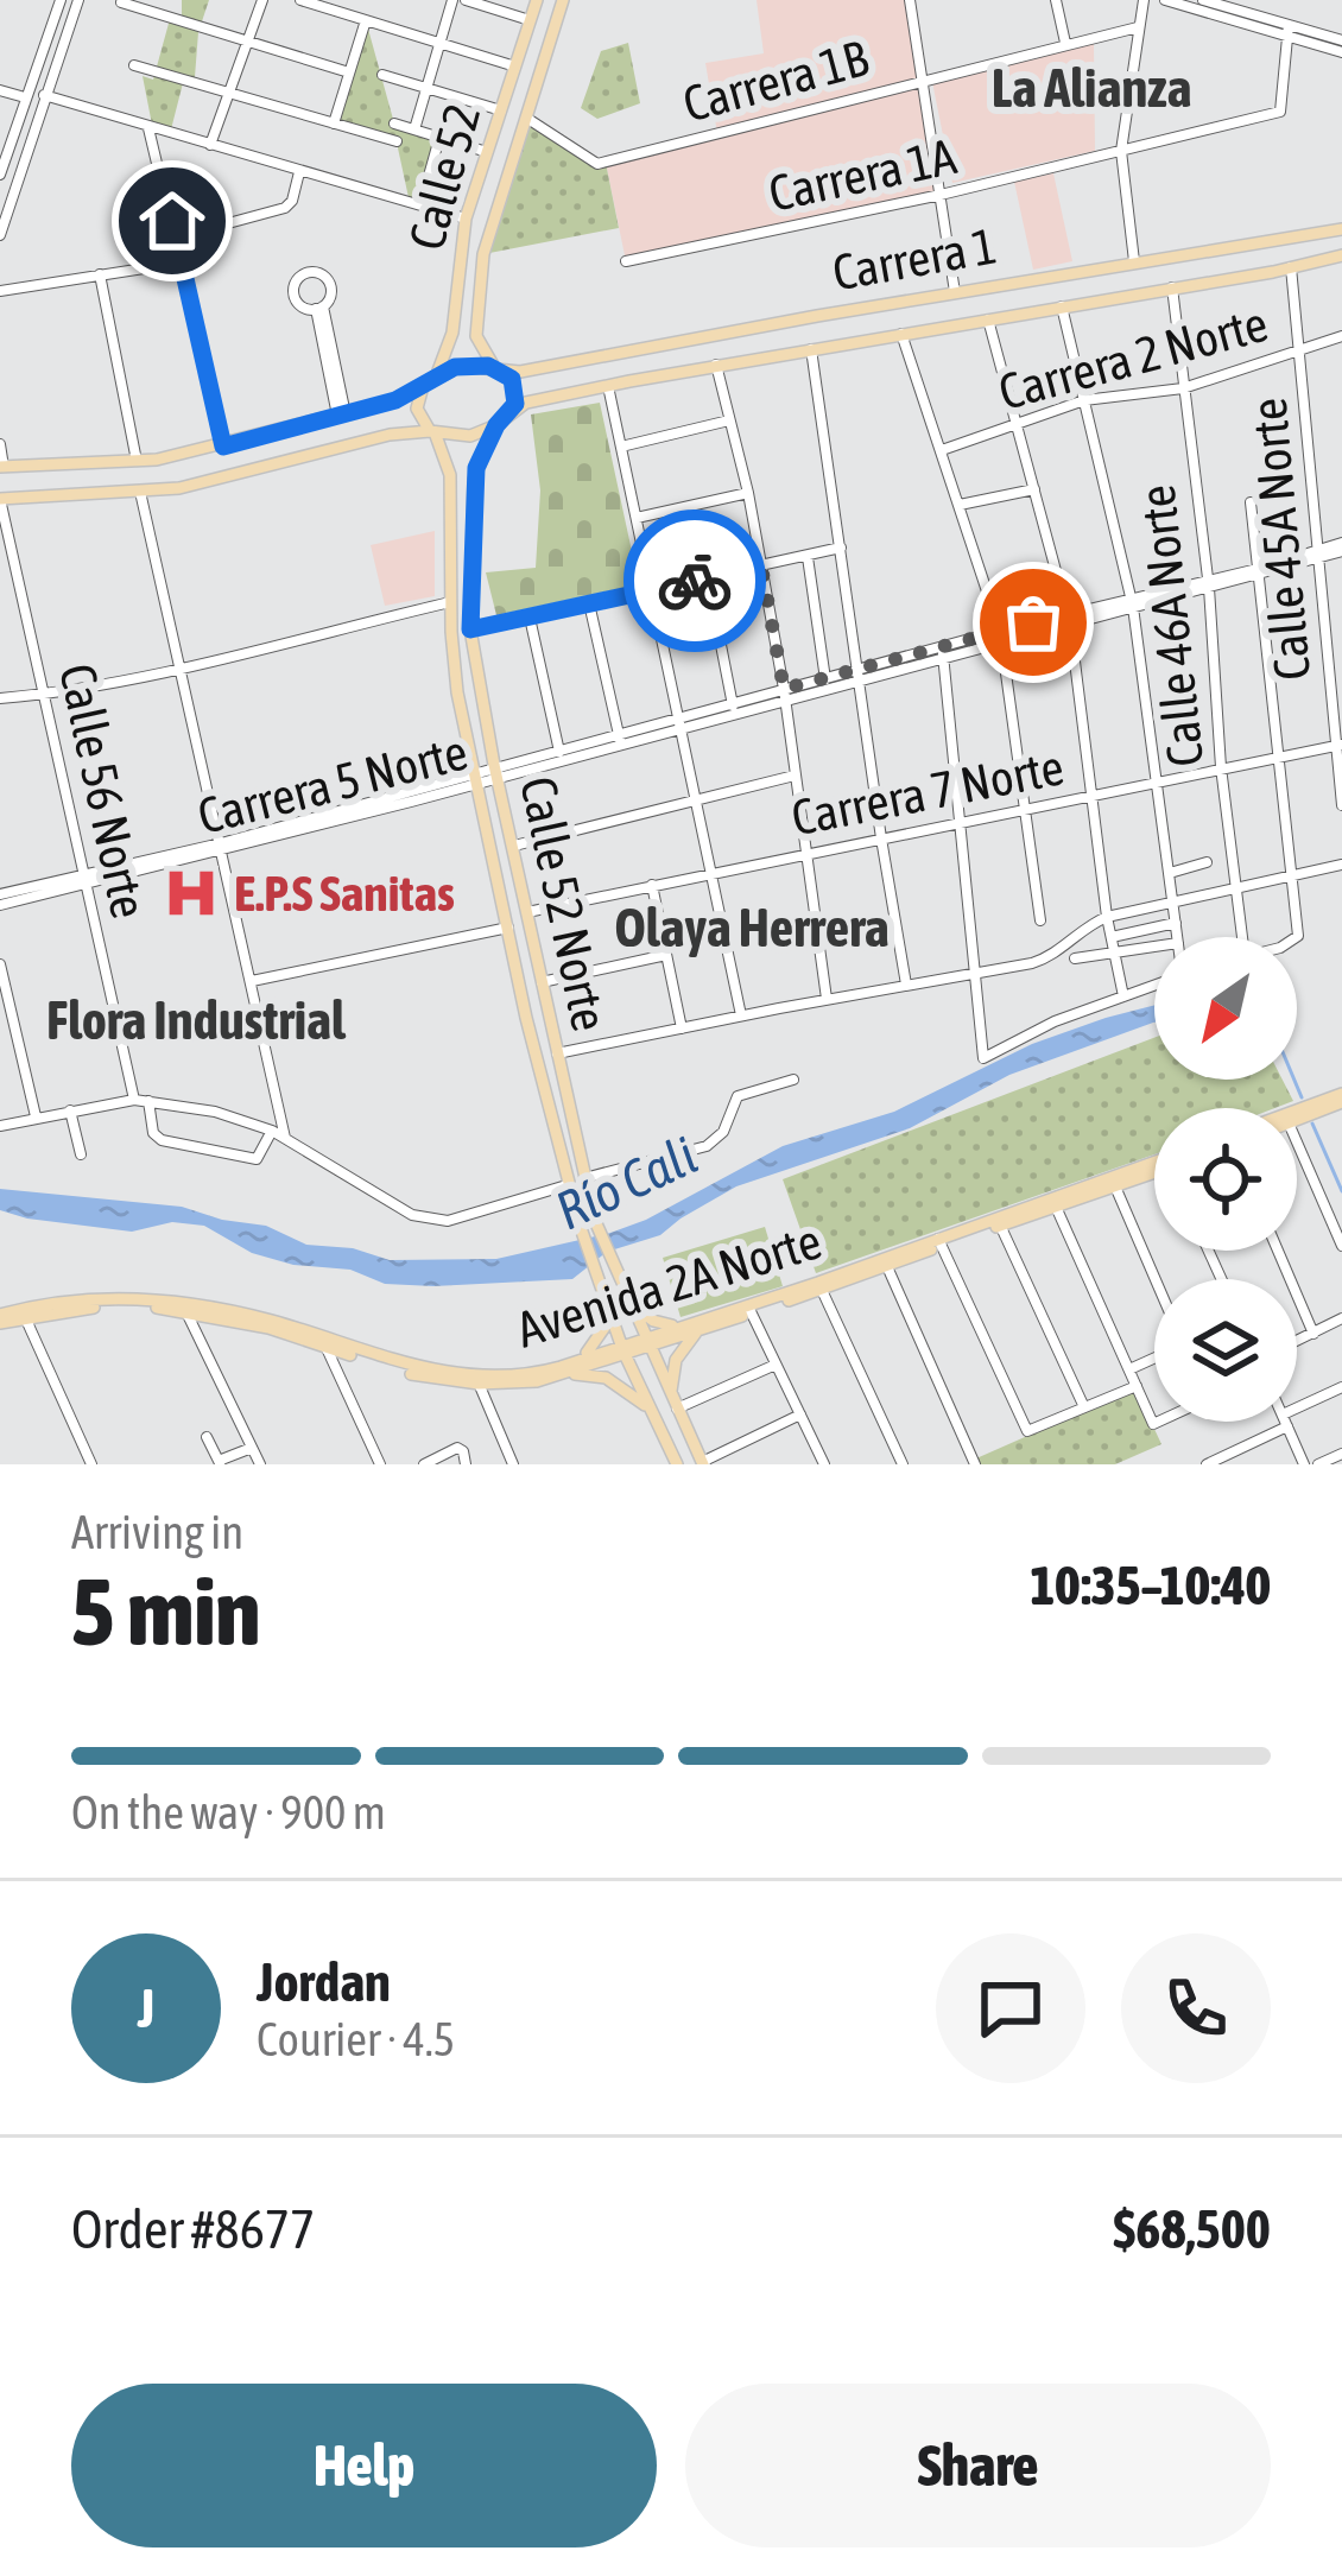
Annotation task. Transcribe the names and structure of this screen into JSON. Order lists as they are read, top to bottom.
{
  "streets": {
    "main road": [
      "Calle 52",
      "Carrera 1",
      "Calle 52 Norte",
      "Avenida 2A Norte"
    ],
    "street": [
      "Carrera 1B",
      "Carrera 1A",
      "Carrera 2 Norte",
      "Calle 45A Norte",
      "Calle 46A Norte",
      "Carrera 5 Norte",
      "Calle 56 Norte",
      "Carrera 7 Norte"
    ]
  },
  "crossings": [
    ["Carrera 1B", "Calle 52"],
    ["Calle 52", "Carrera 1"],
    ["Calle 52", "Calle 52 Norte"],
    ["Carrera 1", "Calle 45A Norte"],
    ["Carrera 1", "Calle 46A Norte"],
    ["Carrera 1", "Calle 52 Norte"],
    ["Carrera 2 Norte", "Calle 45A Norte"],
    ["Carrera 2 Norte", "Calle 46A Norte"],
    ["Calle 45A Norte", "Carrera 5 Norte"],
    ["Calle 45A Norte", "Carrera 7 Norte"],
    ["Calle 46A Norte", "Carrera 5 Norte"],
    ["Calle 46A Norte", "Carrera 7 Norte"],
    ["Carrera 5 Norte", "Calle 56 Norte"],
    ["Carrera 5 Norte", "Calle 52 Norte"],
    ["Carrera 7 Norte", "Calle 52 Norte"],
    ["Calle 52 Norte", "Avenida 2A Norte"]
  ],
  "districts": ["La Alianza", "Olaya Herrera", "Flora Industrial"],
  "water": ["Río Cali"],
  "places": {
    "hospital": ["E.P.S Sanitas"]
  },
  "north": "bottom left",
  "page": {
    "heading": ["5 min", "Arriving in", "10:35–10:40"],
    "panel": [
      "Jordan",
      "Courier · 4.5",
      "Order #8677",
      "$68,500"
    ],
    "bar": "On the way · 900 m",
    "round": "J",
    "buttons": ["Help", "Share"]
  }
}
